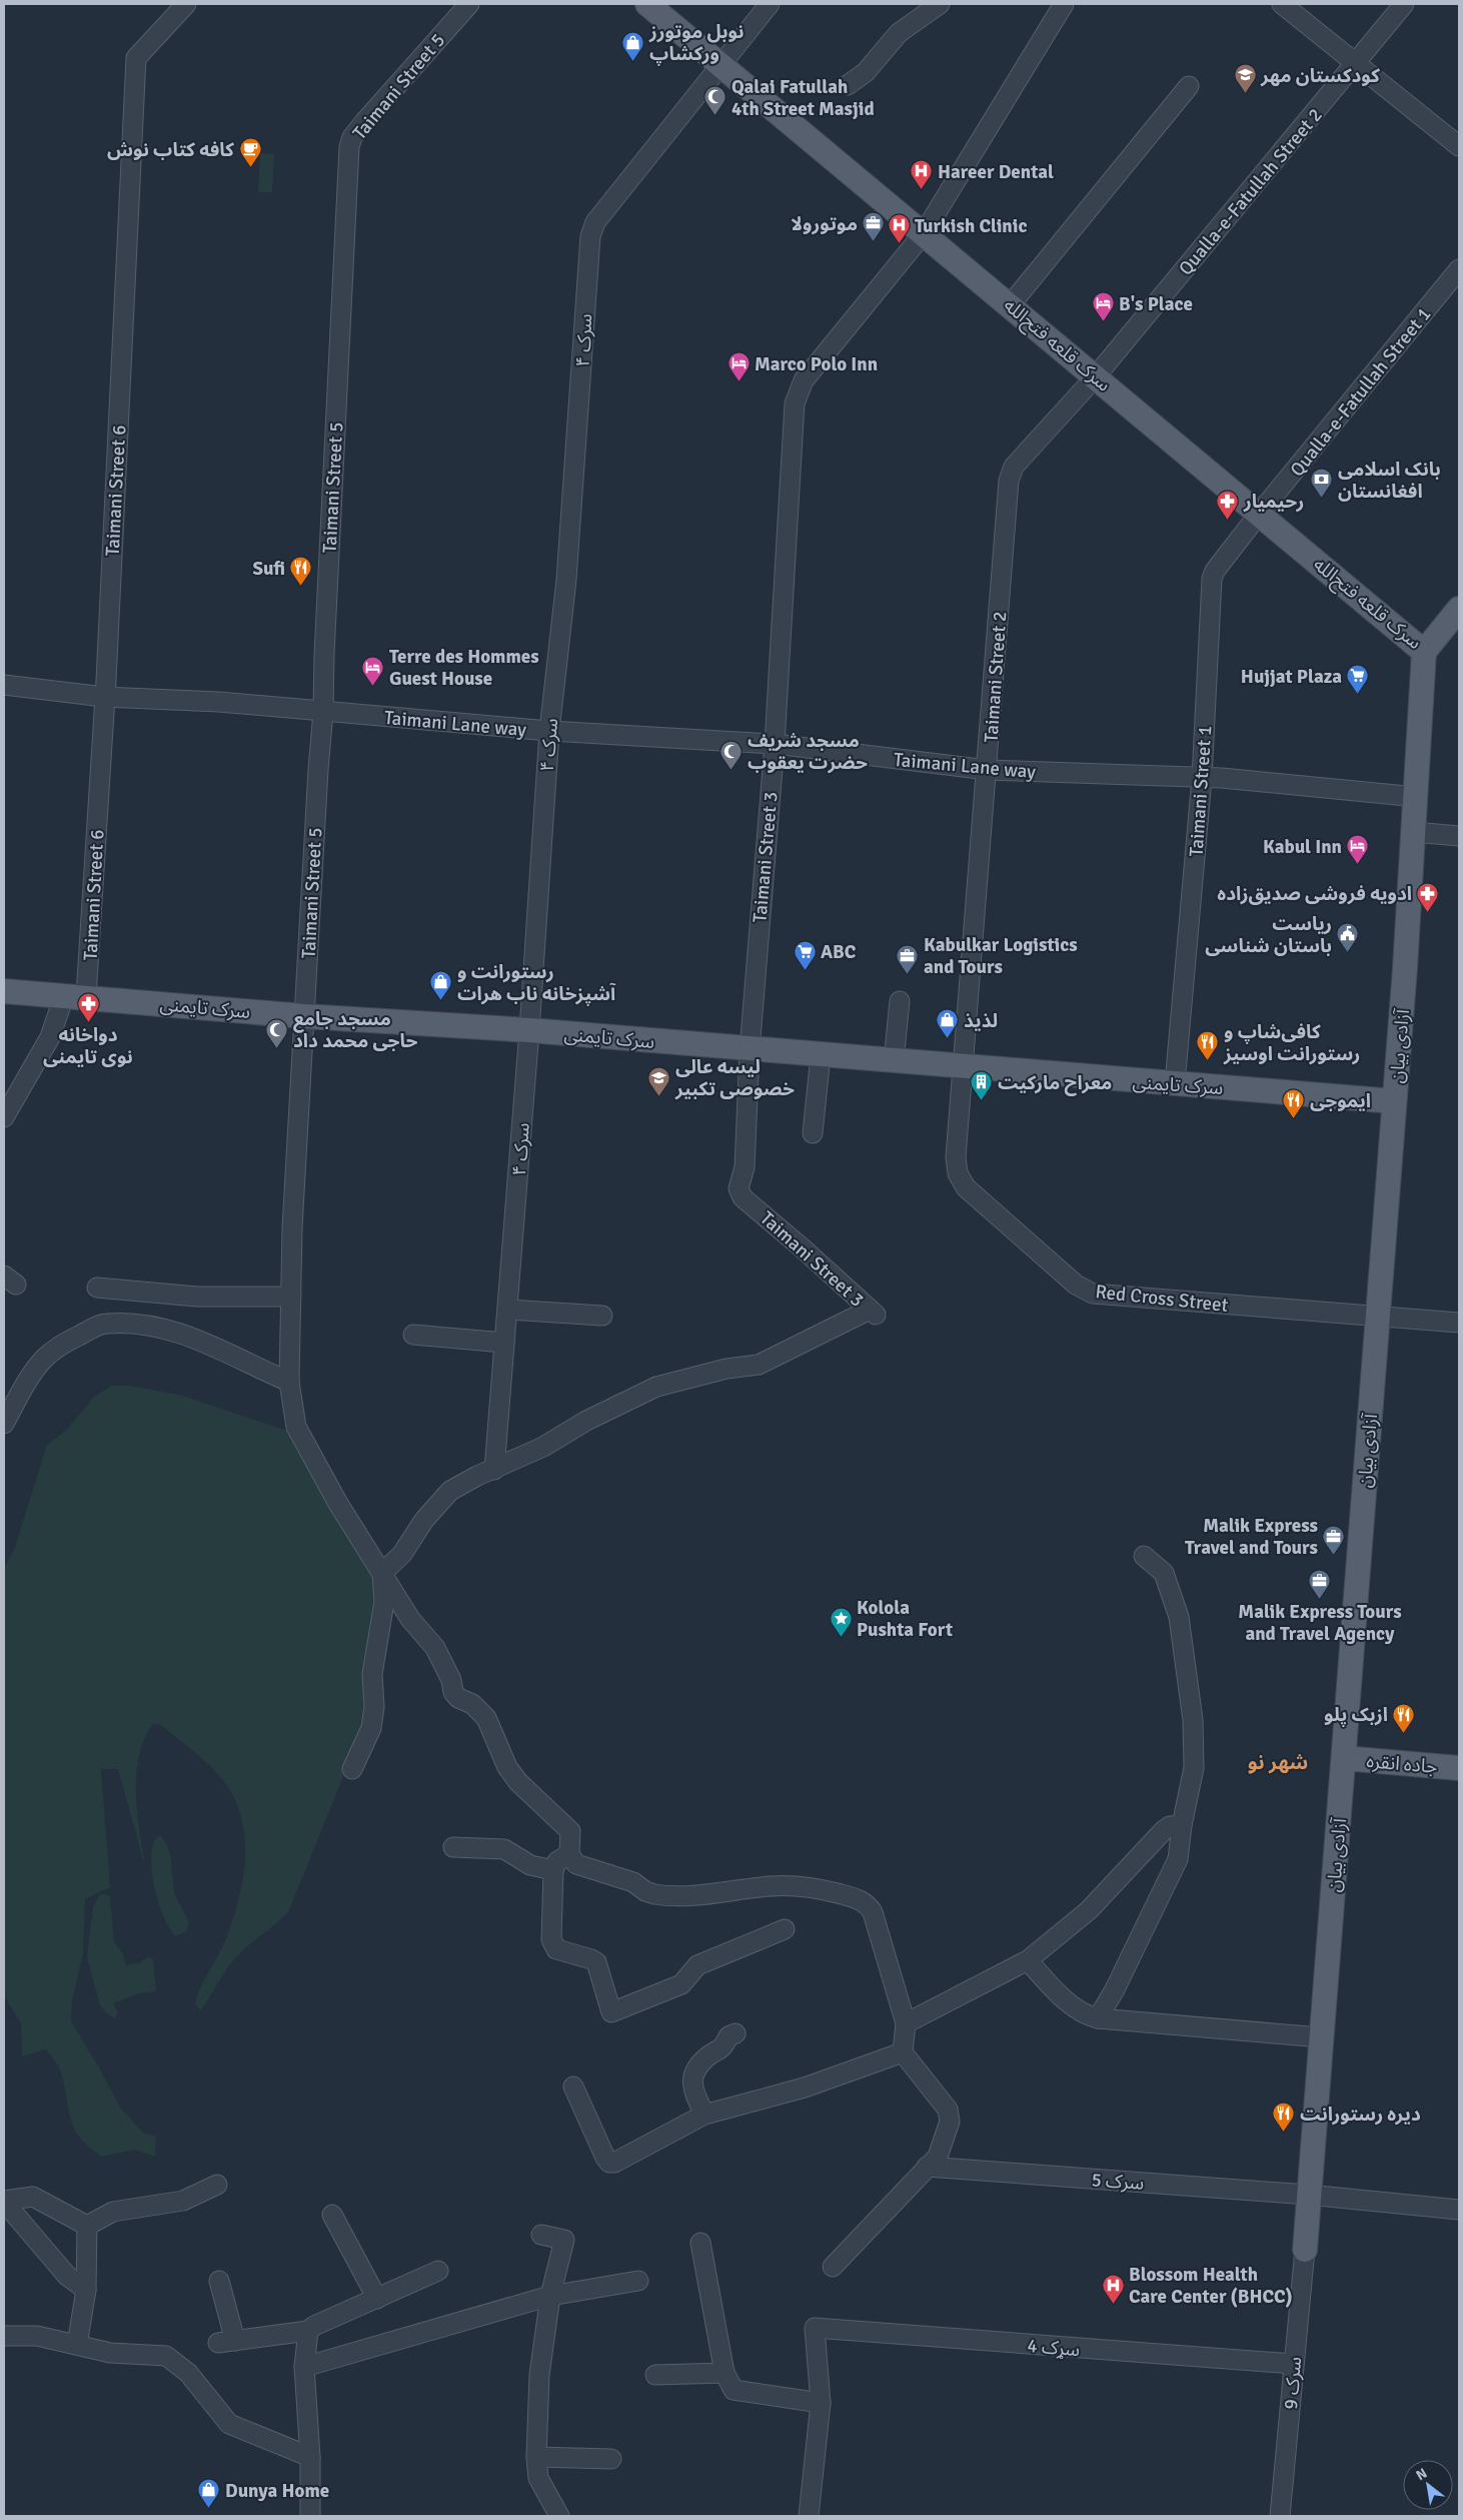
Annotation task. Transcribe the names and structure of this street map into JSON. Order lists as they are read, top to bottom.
{
  "streets": {
    "main road": [
      "سرک قلعه فتح‌الله",
      "سرک تایمنی",
      "آزادی بیان",
      "جاده انقره"
    ],
    "street": [
      "Taimani Street 5",
      "Qualla-e-Fatullah Street 2",
      "سرک ۴",
      "Qualla-e-Fatullah Street 1",
      "Taimani Street 6",
      "Taimani Street 2",
      "Taimani Lane way",
      "Taimani Street 1",
      "Taimani Street 3",
      "Red Cross Street",
      "سرک 5",
      "سړک 4",
      "سرک 9"
    ]
  },
  "crossings": [
    ["Taimani Street 5", "Taimani Lane way"],
    ["Taimani Street 5", "سرک تایمنی"],
    ["Qualla-e-Fatullah Street 2", "سرک قلعه فتح‌الله"],
    ["Qualla-e-Fatullah Street 2", "Taimani Street 2"],
    ["سرک ۴", "سرک قلعه فتح‌الله"],
    ["سرک ۴", "Taimani Lane way"],
    ["سرک ۴", "Taimani Street 3"],
    ["سرک ۴", "سرک تایمنی"],
    ["سرک قلعه فتح‌الله", "Qualla-e-Fatullah Street 1"],
    ["سرک قلعه فتح‌الله", "Taimani Street 2"],
    ["سرک قلعه فتح‌الله", "Taimani Street 1"],
    ["سرک قلعه فتح‌الله", "Taimani Street 3"],
    ["سرک قلعه فتح‌الله", "آزادی بیان"],
    ["Qualla-e-Fatullah Street 1", "Taimani Street 1"],
    ["Taimani Street 6", "Taimani Lane way"],
    ["Taimani Street 6", "سرک تایمنی"],
    ["Taimani Street 2", "Taimani Lane way"],
    ["Taimani Street 2", "سرک تایمنی"],
    ["Taimani Street 2", "Red Cross Street"],
    ["Taimani Lane way", "Taimani Street 1"],
    ["Taimani Lane way", "Taimani Street 3"],
    ["Taimani Lane way", "آزادی بیان"],
    ["Taimani Street 1", "سرک تایمنی"],
    ["Taimani Street 3", "سرک تایمنی"],
    ["سرک تایمنی", "آزادی بیان"],
    ["سرک تایمنی", "Red Cross Street"],
    ["آزادی بیان", "Red Cross Street"],
    ["آزادی بیان", "جاده انقره"],
    ["آزادی بیان", "سرک 5"],
    ["آزادی بیان", "سرک 9"],
    ["سړک 4", "سرک 9"]
  ],
  "districts": ["شهر نو"],
  "places": {
    "shop": [
      "نوبل موتورز ورکشاپ",
      "رستورانت و آشپزخانه ناب هرات",
      "لذیذ",
      "Dunya Home"
    ],
    "school or university": ["کودکستان مهر", "لیسه عالی خصوصی تکبیر"],
    "mosque": ["Qalai Fatullah 4th Street Masjid", "مسجد شریف حضرت یعقوب", "مسجد جامع حاجی محمد داد"],
    "cafe": ["کافه کتاب نوش"],
    "hospital": ["Hareer Dental", "Turkish Clinic", "Blossom Health Care Center (BHCC)"],
    "office": [
      "موتورولا",
      "Kabulkar Logistics and Tours",
      "Malik Express Travel and Tours",
      "Malik Express Tours and Travel Agency"
    ],
    "hotel": [
      "B's Place",
      "Marco Polo Inn",
      "Terre des Hommes Guest House",
      "Kabul Inn"
    ],
    "bank": ["بانک اسلامی افغانستان"],
    "pharmacy": ["رحیمیار", "ادویه فروشی صدیق‌زاده", "دواخانه نوی تایمنی"],
    "restaurant": [
      "Sufi",
      "کافی‌شاپ و رستورانت اوسیز",
      "ایموجی",
      "ازبک پلو",
      "دیره رستورانت"
    ],
    "supermarket": ["Hujjat Plaza", "ABC"],
    "public building": ["ریاست باستان شناسی"],
    "building": ["معراح مارکیت"],
    "place": ["Kolola Pushta Fort"]
  },
  "north": "top left"
}
